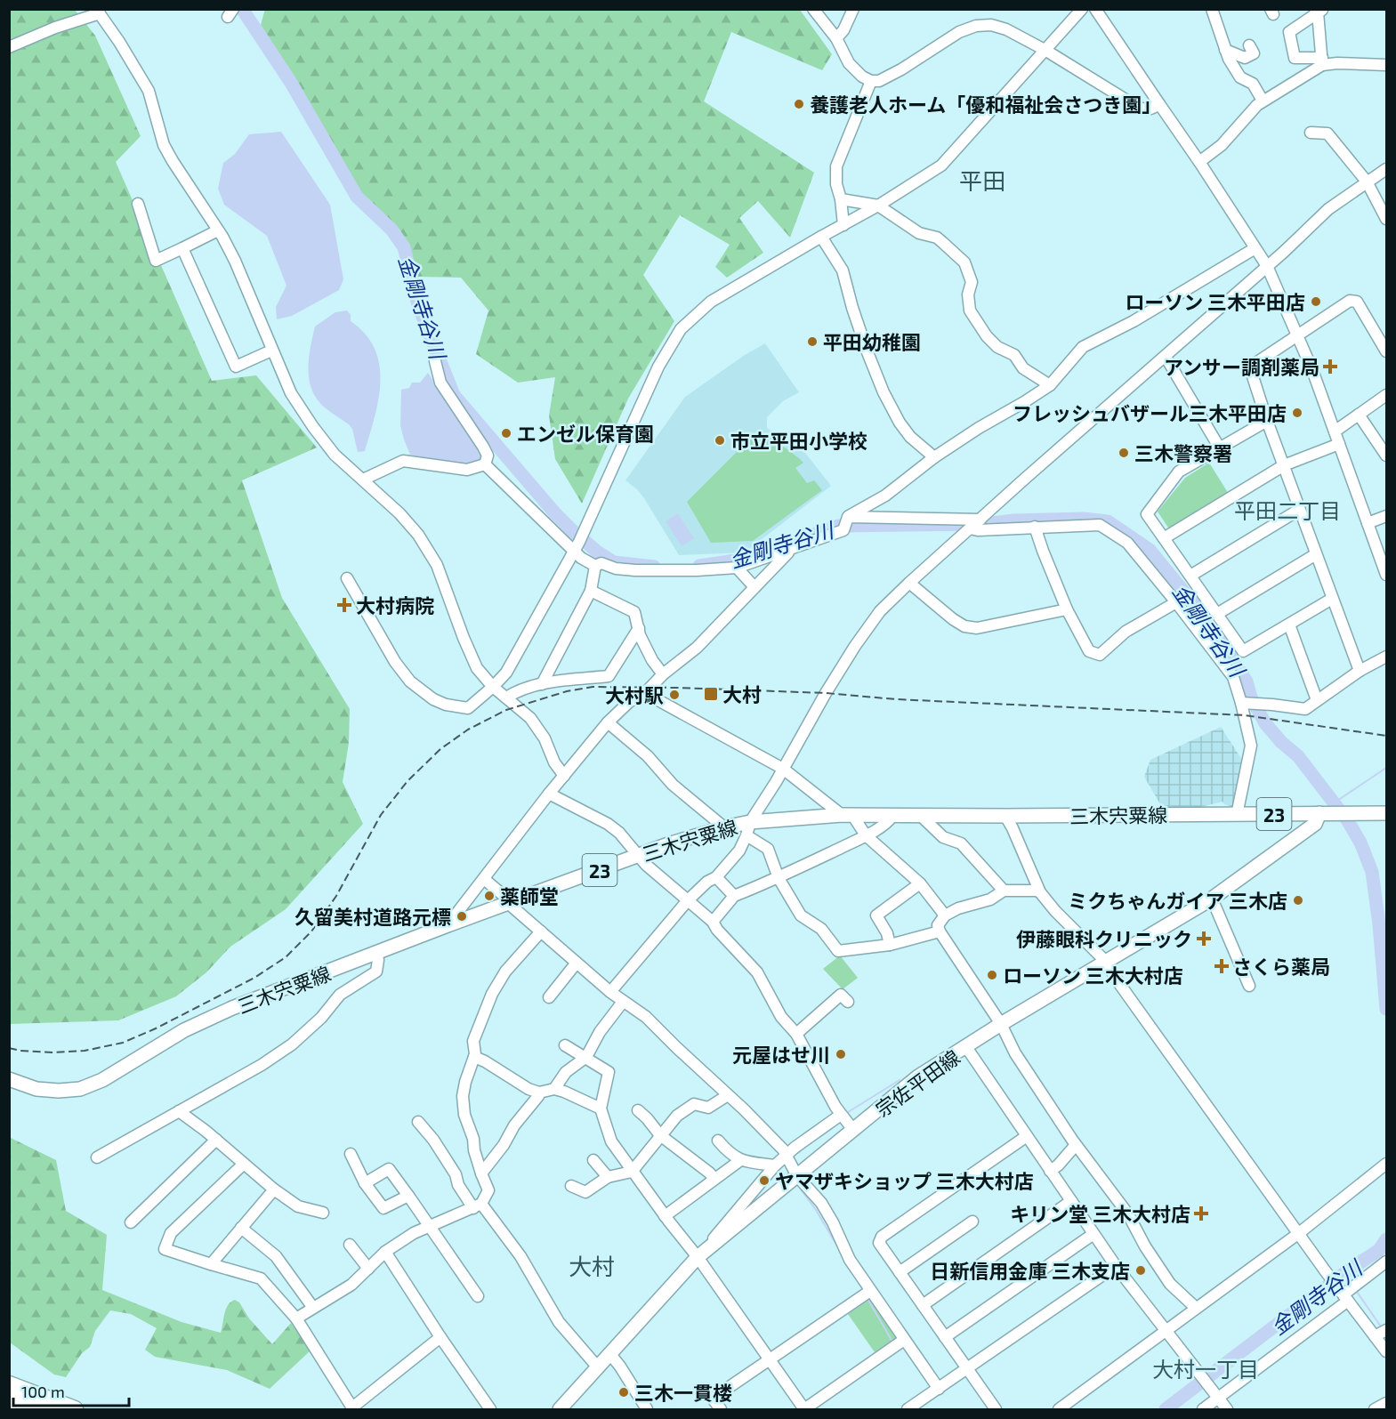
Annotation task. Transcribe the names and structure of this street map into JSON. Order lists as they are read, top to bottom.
{
  "streets": {
    "main road": ["23", "三木宍粟線", "宗佐平田線"]
  },
  "crossings": [
    ["三木宍粟線", "宗佐平田線"]
  ],
  "districts": [
    "平田",
    "平田二丁目",
    "大村",
    "大村一丁目"
  ],
  "water": ["金剛寺谷川"],
  "places": {
    "other": [
      "養護老人ホーム「優和福祉会さつき園」",
      "ローソン 三木平田店",
      "平田幼稚園",
      "フレッシュバザール三木平田店",
      "エンゼル保育園",
      "市立平田小学校",
      "三木警察署",
      "大村駅",
      "薬師堂",
      "ミクちゃんガイア 三木店",
      "久留美村道路元標",
      "ローソン 三木大村店",
      "元屋はせ川",
      "ヤマザキショップ 三木大村店",
      "日新信用金庫 三木支店",
      "三木一貫楼"
    ],
    "health": [
      "アンサー調剤薬局",
      "大村病院",
      "伊藤眼科クリニック",
      "さくら薬局",
      "キリン堂 三木大村店"
    ],
    "transit": ["大村"]
  },
  "scale_bar": "100 m"
}
